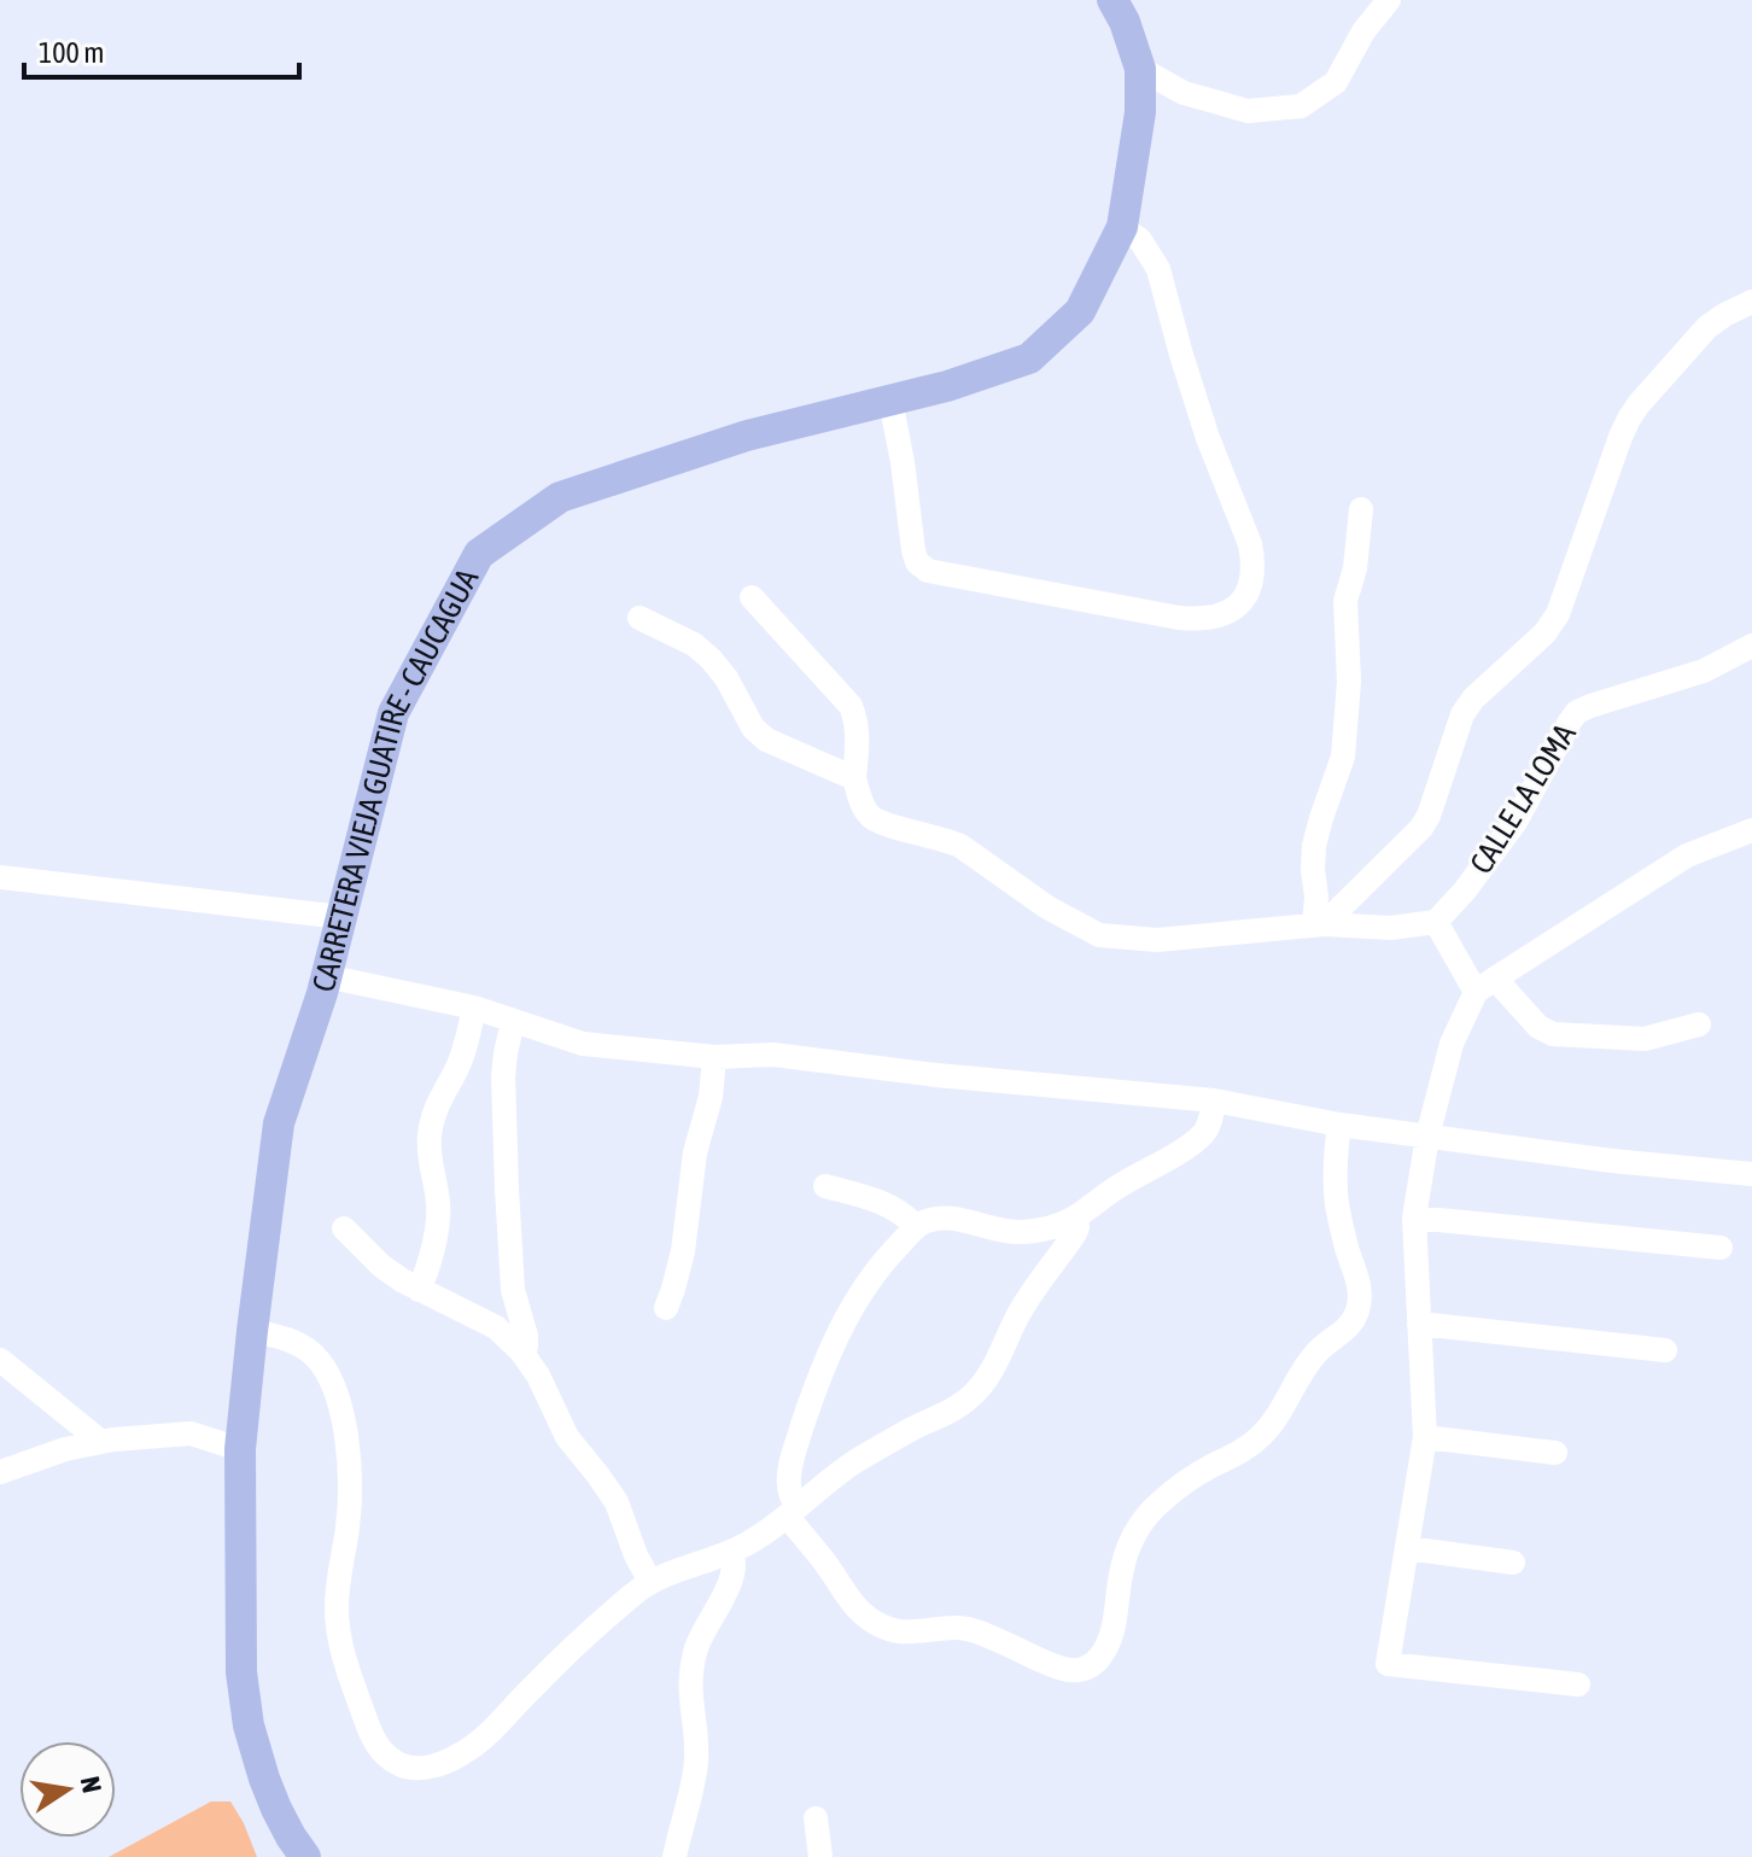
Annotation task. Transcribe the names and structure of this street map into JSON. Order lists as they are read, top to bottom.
{
  "streets": {
    "main road": ["CARRETERA VIEJA GUATIRE - CAUCAGUA"],
    "street": ["CALLE LA LOMA"]
  },
  "scale_bar": "100 m",
  "north": "right"
}
